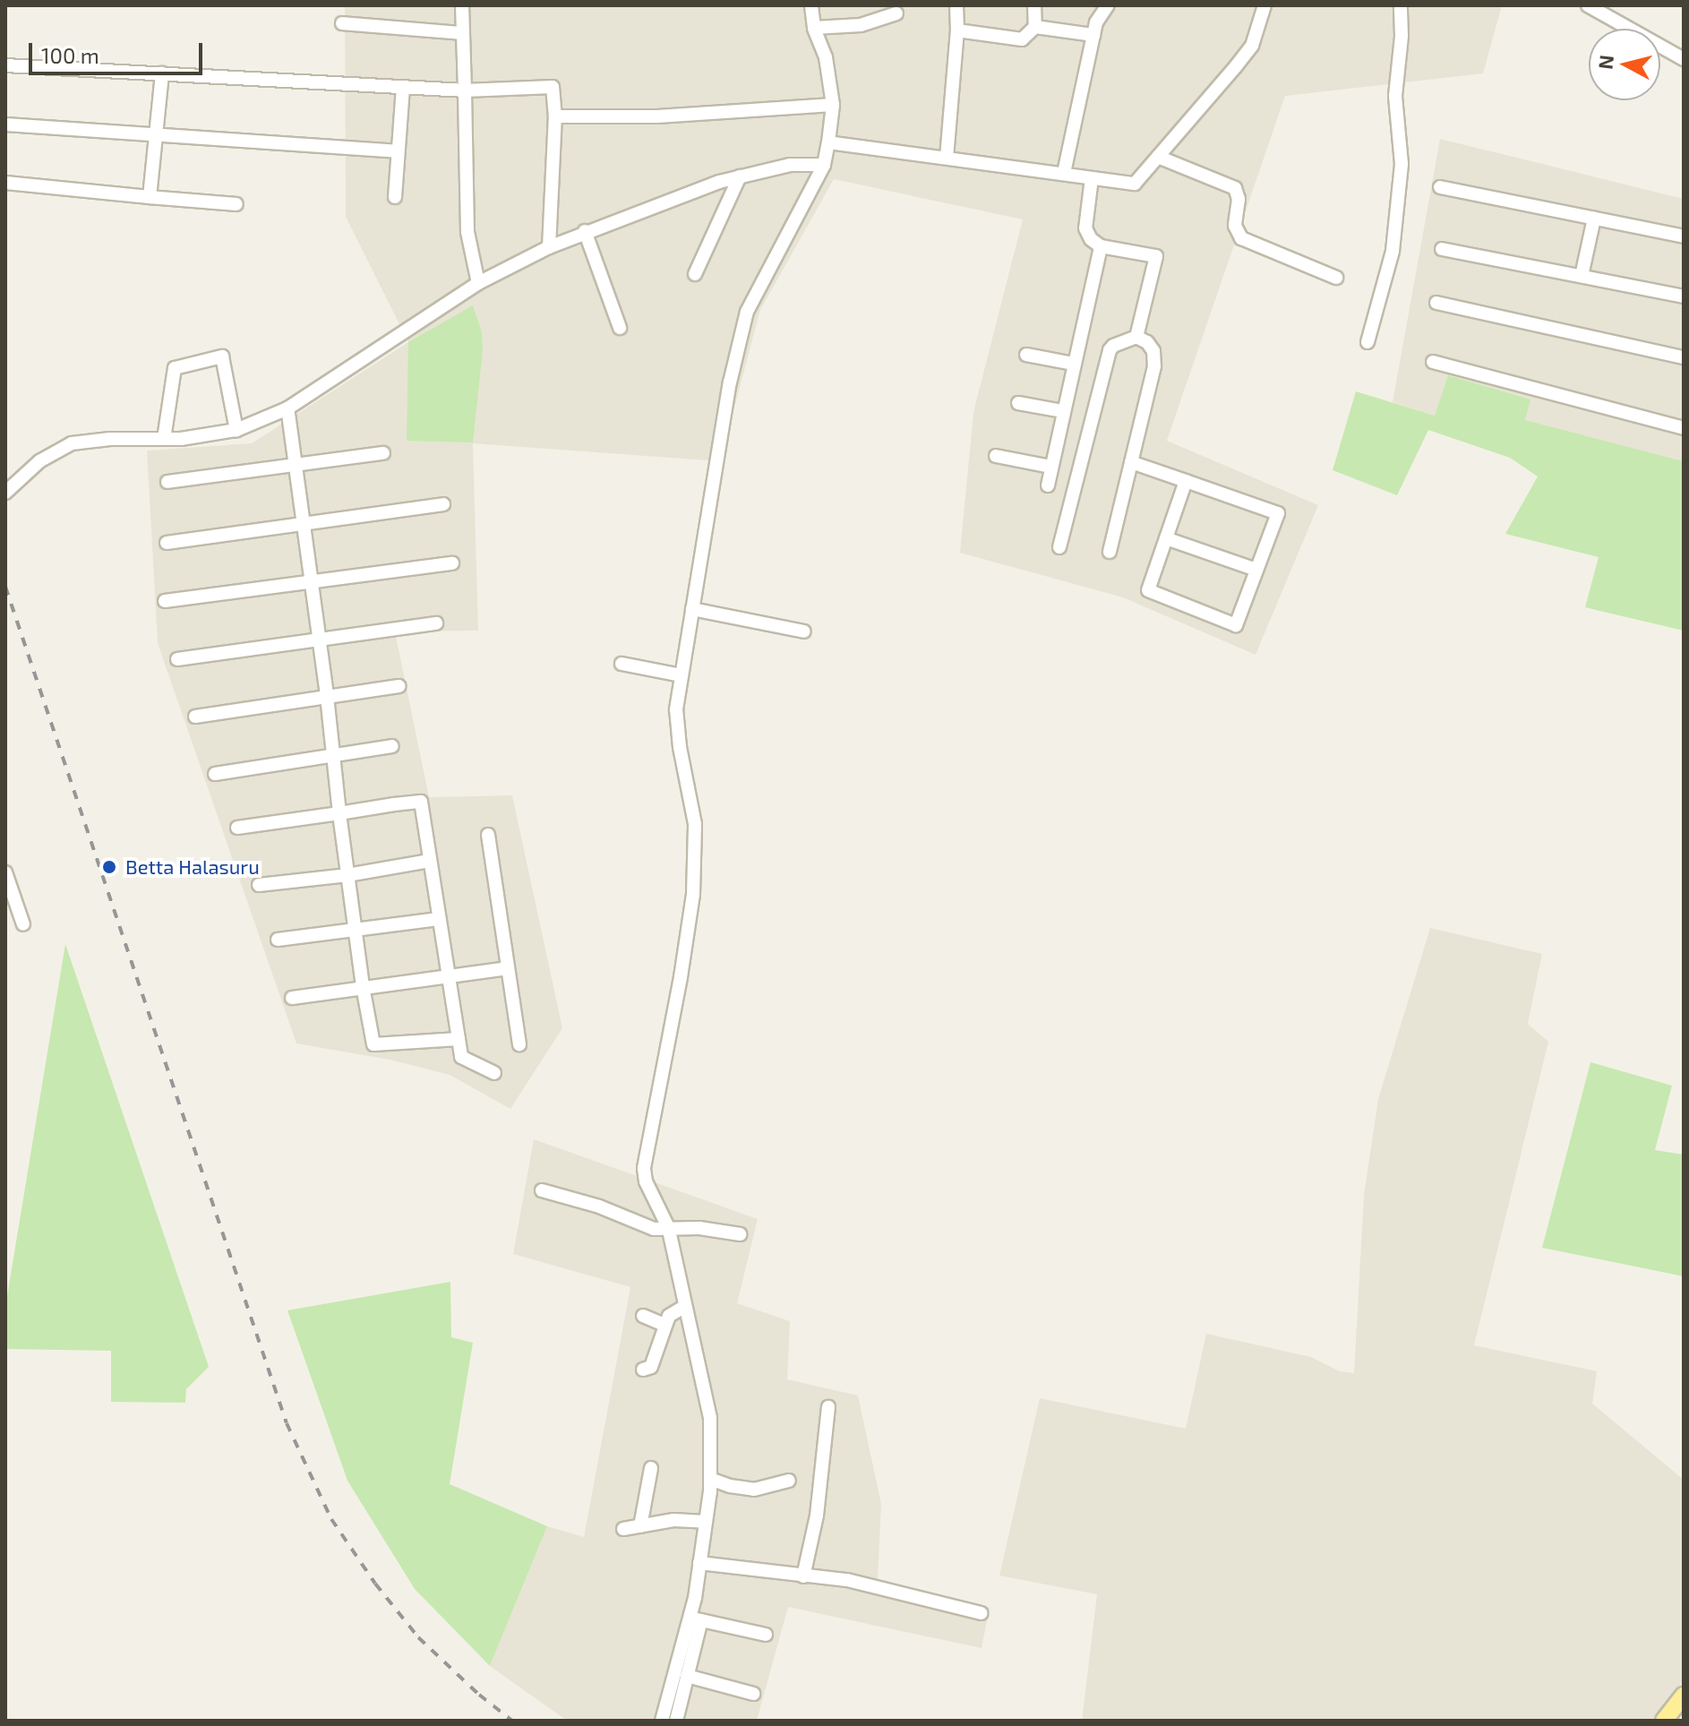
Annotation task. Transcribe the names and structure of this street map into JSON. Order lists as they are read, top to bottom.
{
  "places": ["Betta Halasuru"],
  "scale_bar": "100 m",
  "north": "left"
}
